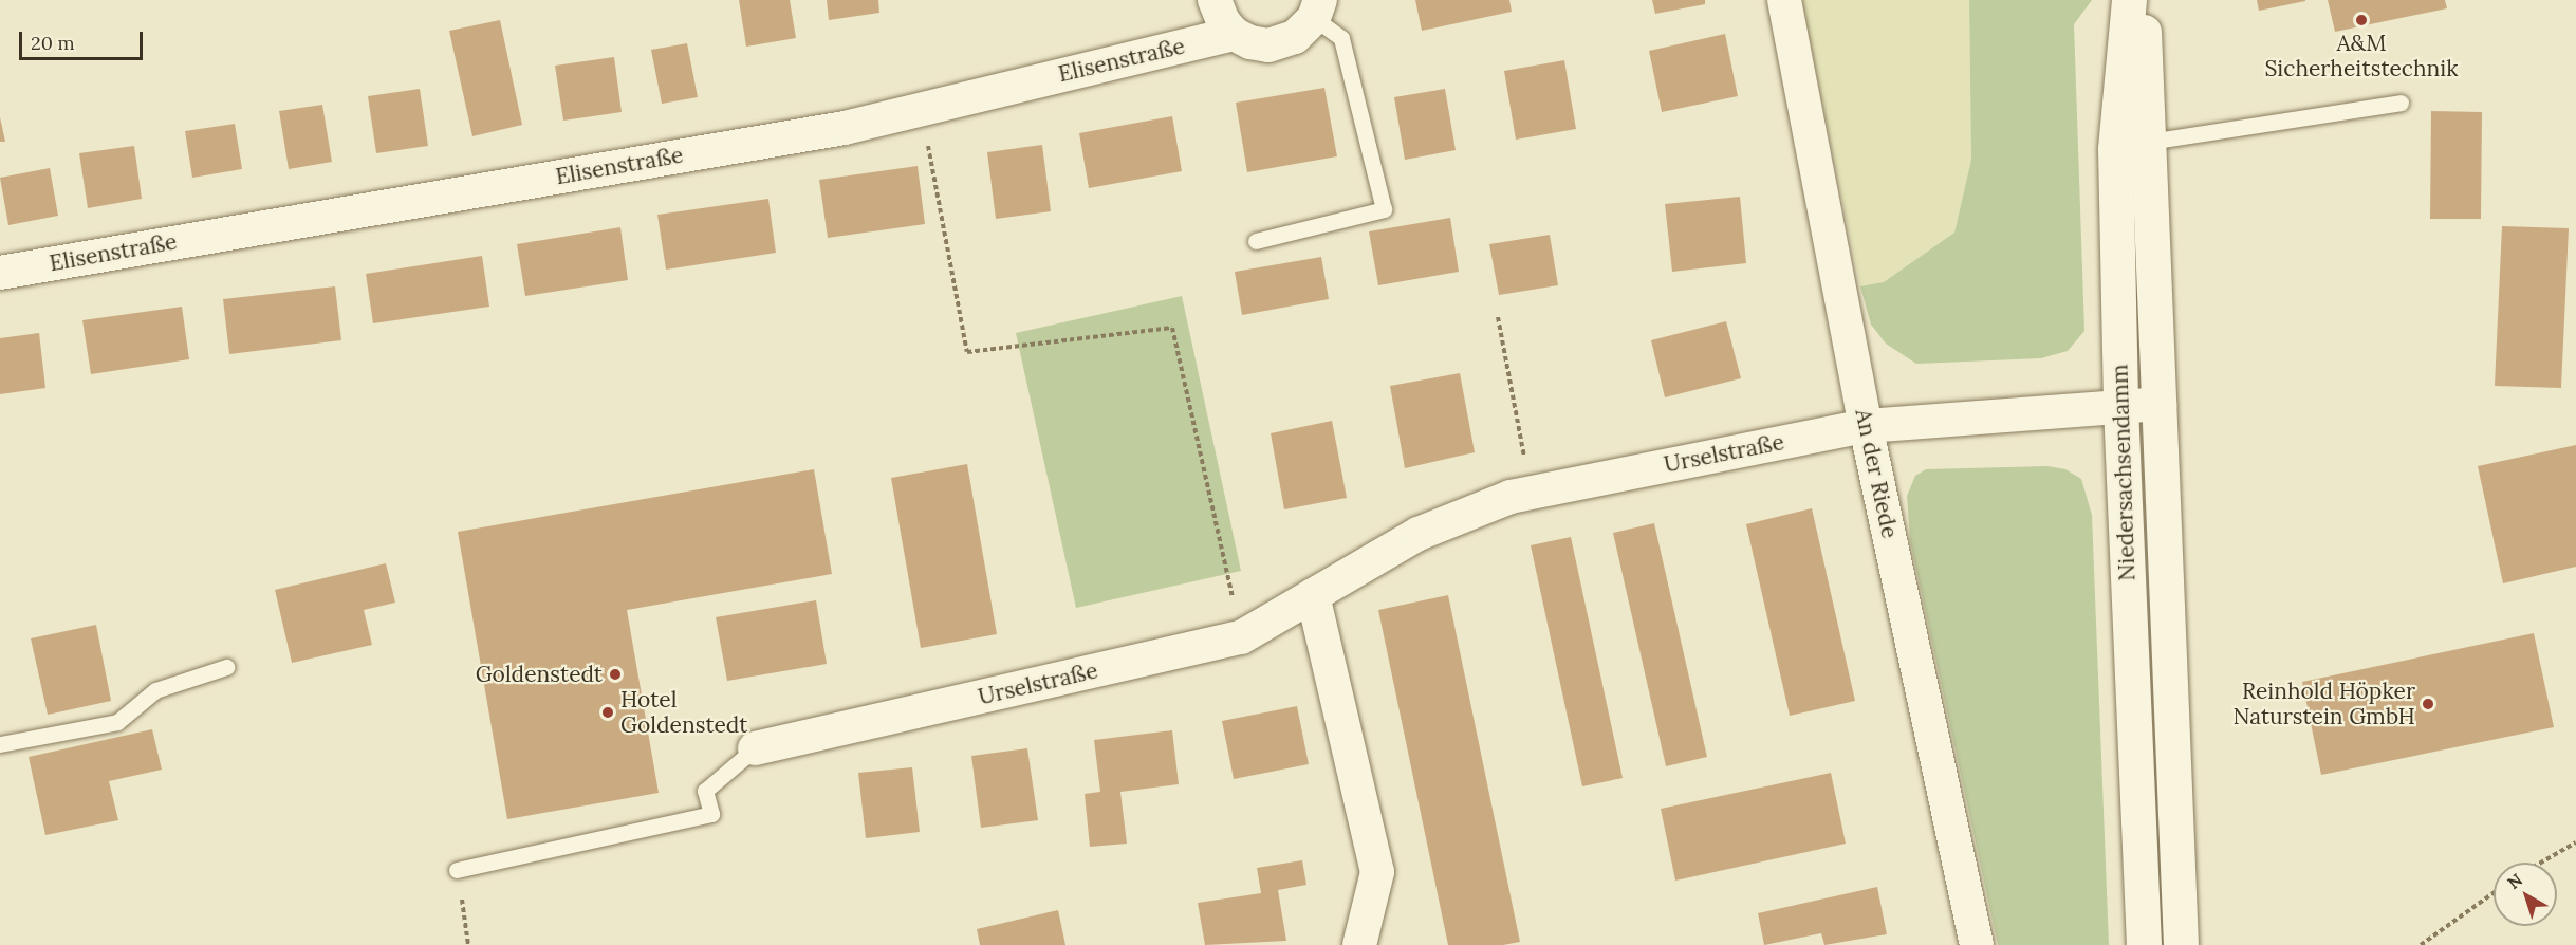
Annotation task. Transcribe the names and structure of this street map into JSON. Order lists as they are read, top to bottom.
{
  "streets": {
    "main road": ["Niedersachsendamm"],
    "street": ["Elisenstraße", "Urselstraße", "An der Riede"]
  },
  "crossings": [
    ["Urselstraße", "Niedersachsendamm"],
    ["Urselstraße", "An der Riede"]
  ],
  "places": [
    "A&M Sicherheitstechnik",
    "Goldenstedt",
    "Reinhold Höpker Naturstein GmbH",
    "Hotel Goldenstedt"
  ],
  "scale_bar": "20 m",
  "north": "top left"
}
